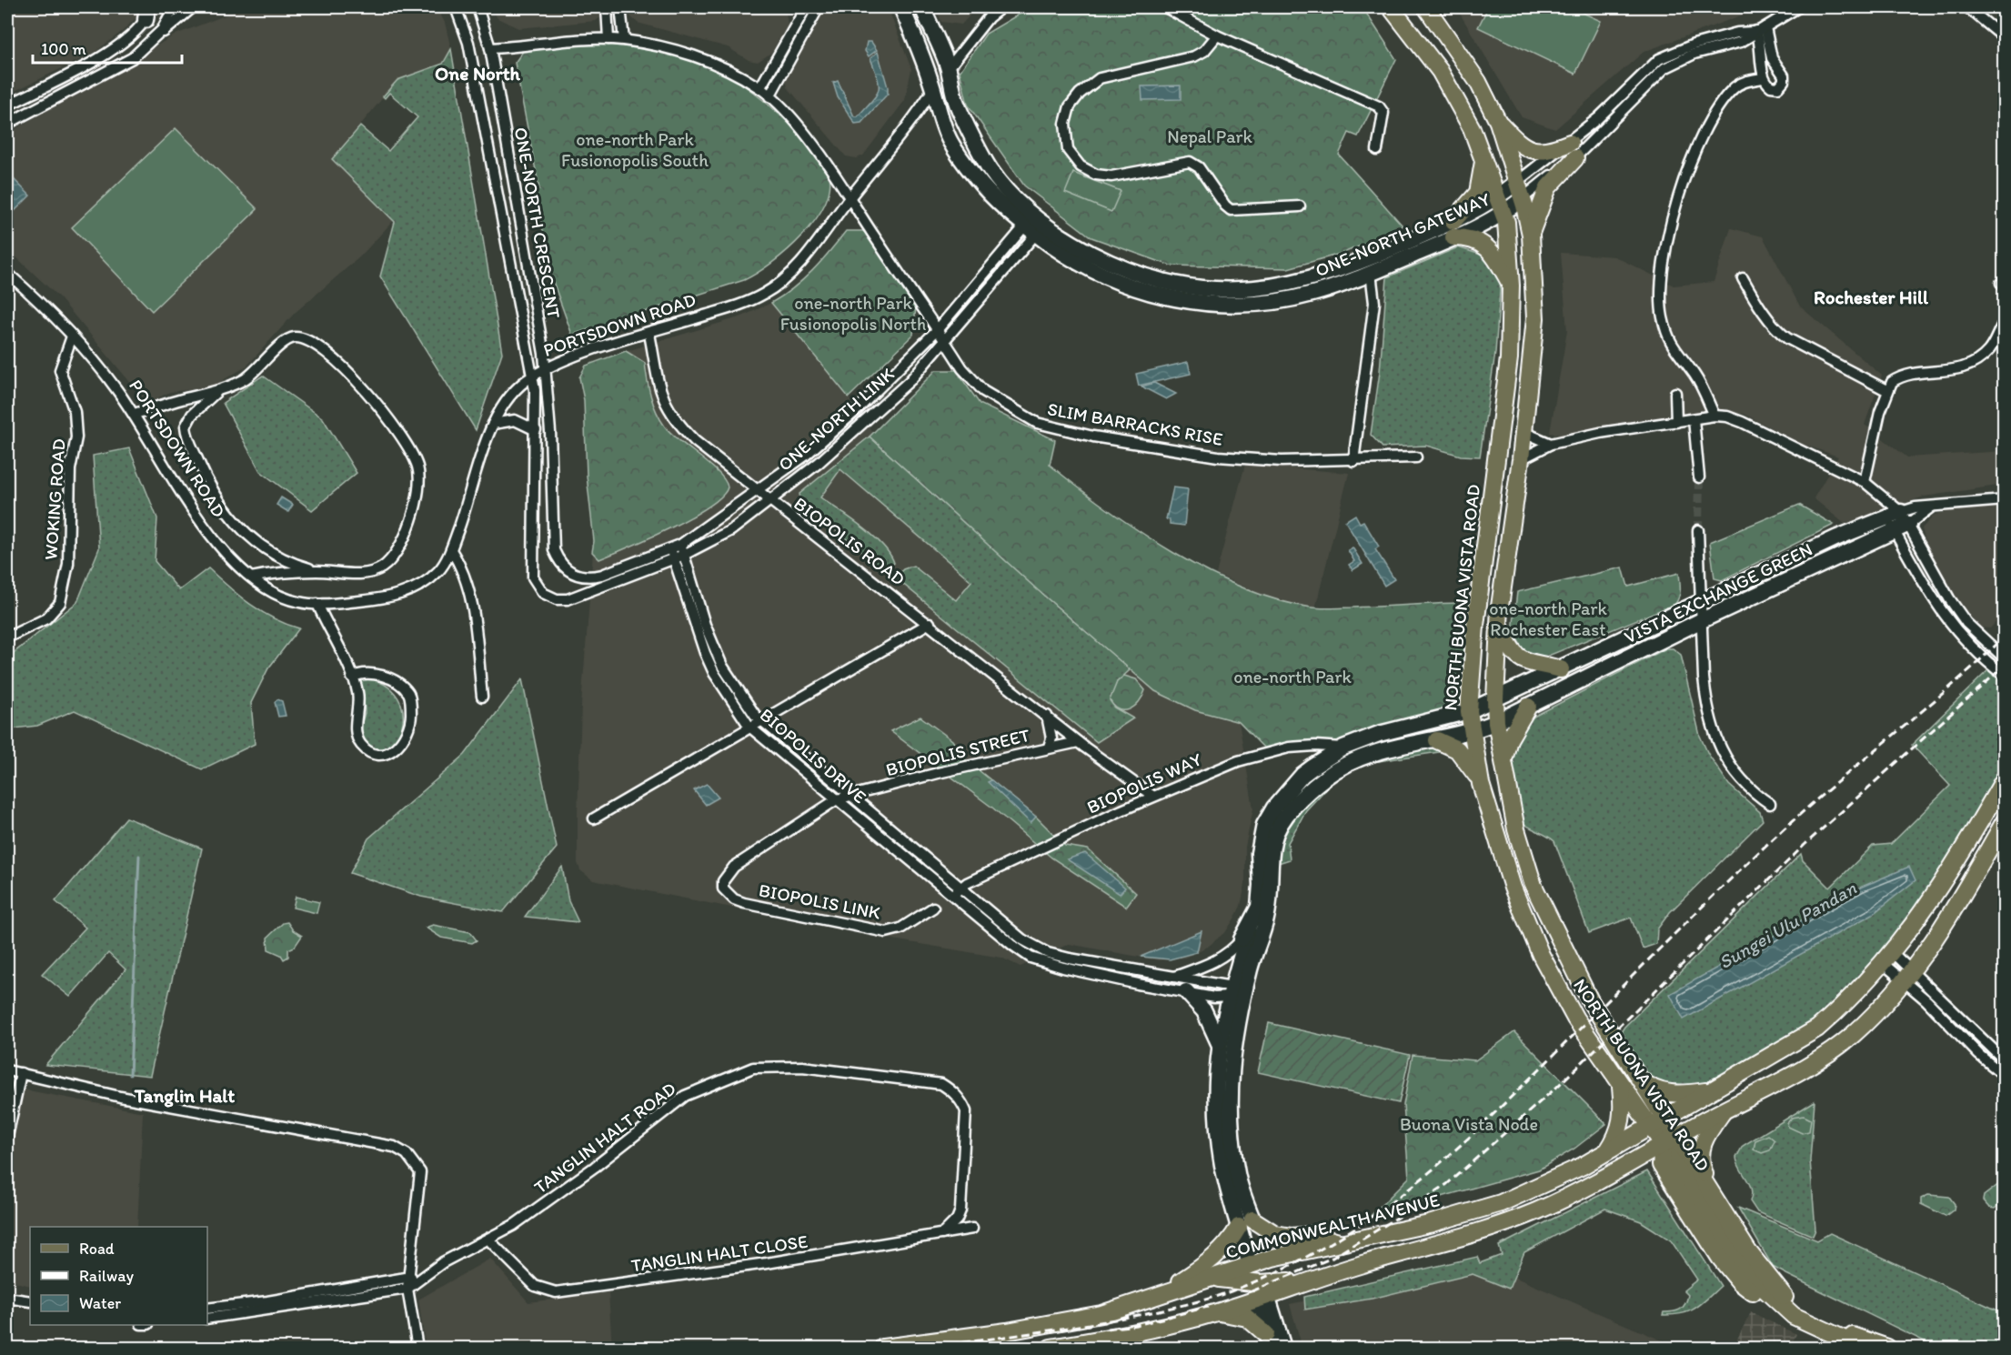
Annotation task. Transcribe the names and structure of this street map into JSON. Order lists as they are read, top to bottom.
{
  "streets": {
    "main road": ["NORTH BUONA VISTA ROAD", "COMMONWEALTH AVENUE"],
    "street": [
      "ONE-NORTH CRESCENT",
      "ONE-NORTH GATEWAY",
      "PORTSDOWN ROAD",
      "ONE-NORTH LINK",
      "SLIM BARRACKS RISE",
      "WOKING ROAD",
      "BIOPOLIS ROAD",
      "VISTA EXCHANGE GREEN",
      "BIOPOLIS STREET",
      "BIOPOLIS DRIVE",
      "BIOPOLIS WAY",
      "BIOPOLIS LINK",
      "TANGLIN HALT ROAD",
      "TANGLIN HALT CLOSE"
    ]
  },
  "crossings": [
    ["ONE-NORTH CRESCENT", "PORTSDOWN ROAD"],
    ["ONE-NORTH CRESCENT", "ONE-NORTH LINK"],
    ["ONE-NORTH CRESCENT", "SLIM BARRACKS RISE"],
    ["ONE-NORTH GATEWAY", "PORTSDOWN ROAD"],
    ["ONE-NORTH GATEWAY", "ONE-NORTH LINK"],
    ["ONE-NORTH GATEWAY", "NORTH BUONA VISTA ROAD"],
    ["PORTSDOWN ROAD", "SLIM BARRACKS RISE"],
    ["PORTSDOWN ROAD", "WOKING ROAD"],
    ["PORTSDOWN ROAD", "BIOPOLIS ROAD"],
    ["ONE-NORTH LINK", "SLIM BARRACKS RISE"],
    ["ONE-NORTH LINK", "BIOPOLIS ROAD"],
    ["ONE-NORTH LINK", "BIOPOLIS DRIVE"],
    ["BIOPOLIS ROAD", "BIOPOLIS STREET"],
    ["VISTA EXCHANGE GREEN", "NORTH BUONA VISTA ROAD"],
    ["VISTA EXCHANGE GREEN", "BIOPOLIS DRIVE"],
    ["VISTA EXCHANGE GREEN", "BIOPOLIS WAY"],
    ["NORTH BUONA VISTA ROAD", "COMMONWEALTH AVENUE"],
    ["BIOPOLIS STREET", "BIOPOLIS DRIVE"],
    ["BIOPOLIS STREET", "BIOPOLIS LINK"],
    ["BIOPOLIS DRIVE", "BIOPOLIS WAY"],
    ["TANGLIN HALT ROAD", "TANGLIN HALT CLOSE"]
  ],
  "districts": ["One North", "Rochester Hill", "Tanglin Halt"],
  "water": ["Sungei Ulu Pandan"],
  "parks": [
    "Nepal Park",
    "one-north Park Fusionopolis South",
    "one-north Park Fusionopolis North",
    "one-north Park Rochester East",
    "one-north Park",
    "Buona Vista Node"
  ],
  "legend": ["Road", "Railway", "Water"],
  "scale_bar": "100 m"
}
